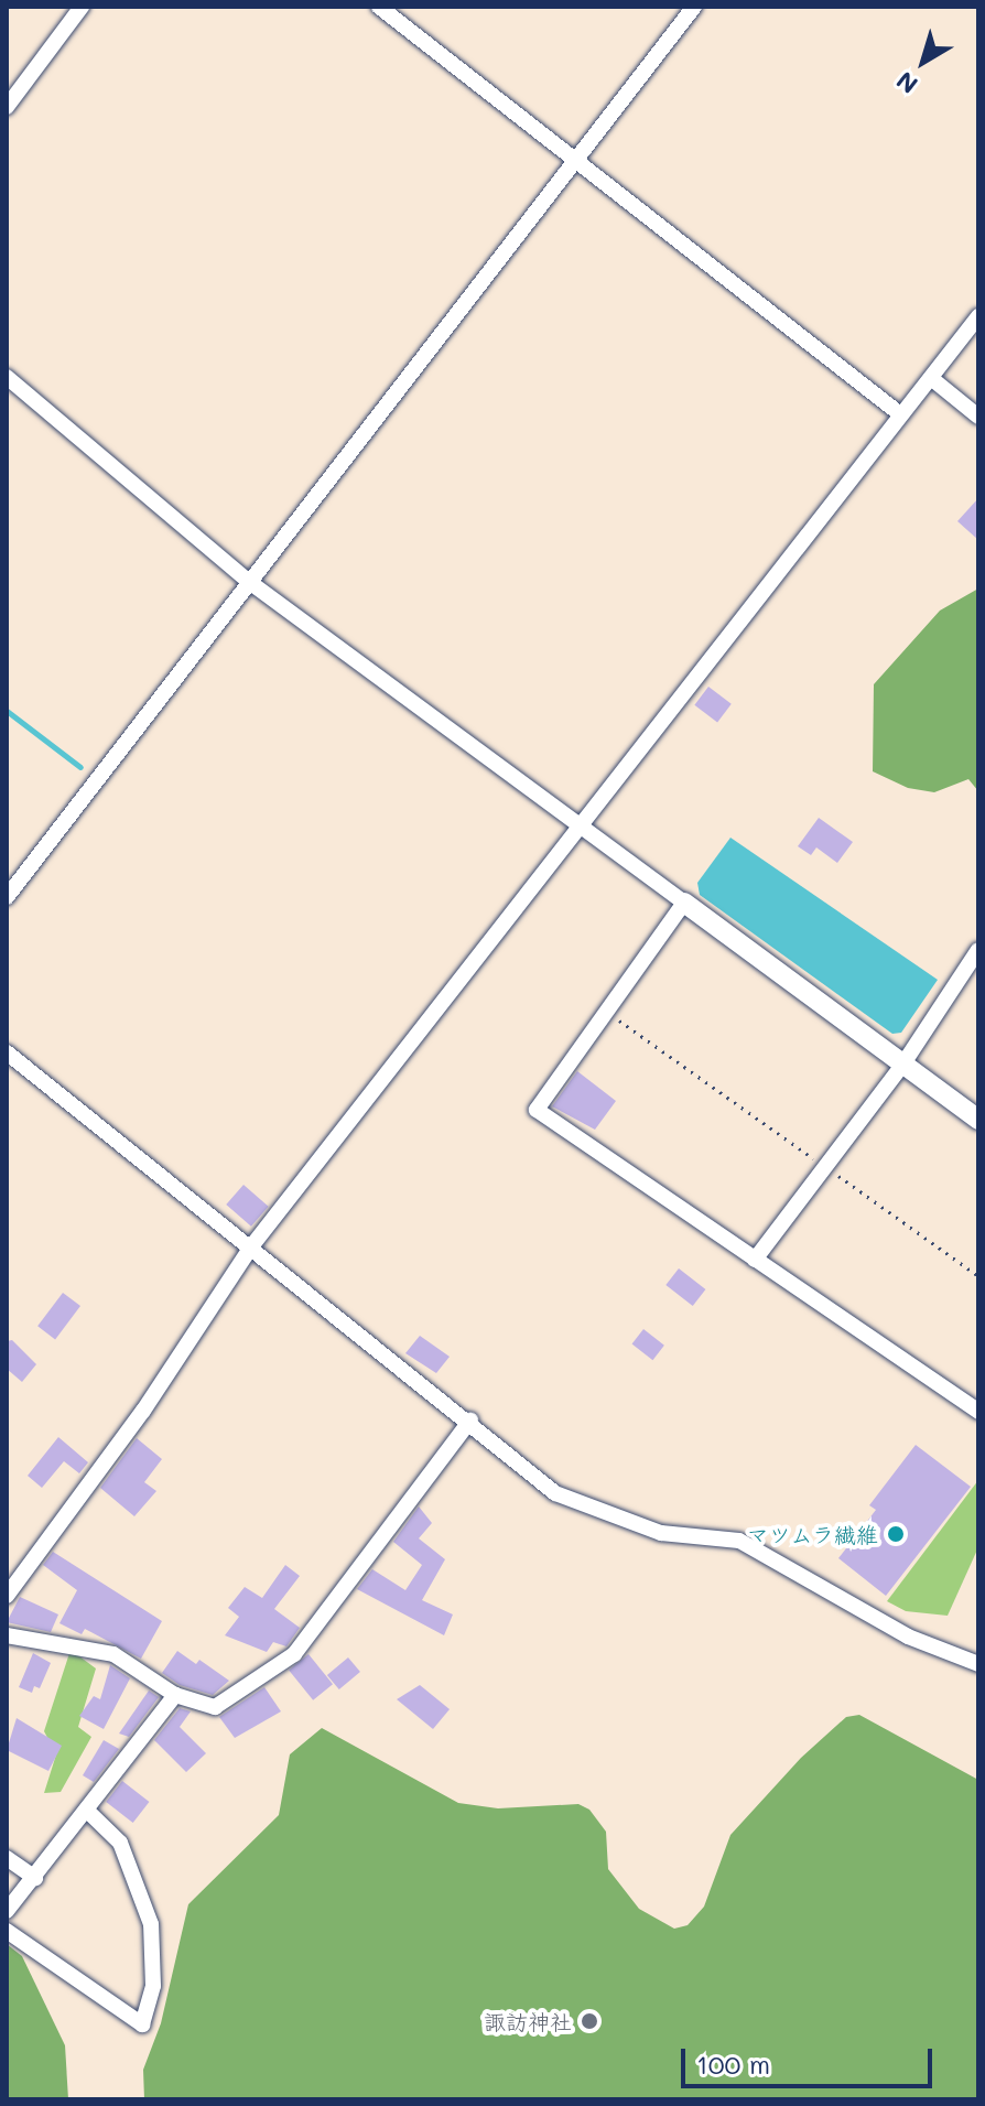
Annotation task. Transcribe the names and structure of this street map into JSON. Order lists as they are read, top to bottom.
{
  "places": ["マツムラ繊維", "諏訪神社"],
  "scale_bar": "100 m",
  "north": "bottom left"
}
